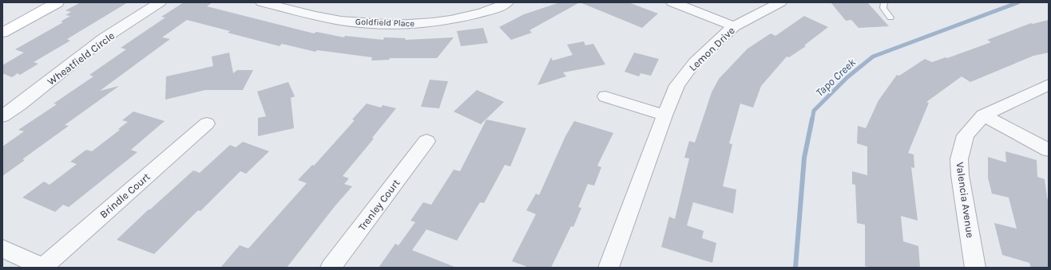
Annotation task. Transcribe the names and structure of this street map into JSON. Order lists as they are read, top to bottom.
{
  "streets": {
    "street": [
      "Goldfield Place",
      "Lemon Drive",
      "Wheatfield Circle",
      "Brindle Court",
      "Valencia Avenue",
      "Trenley Court"
    ]
  },
  "water": ["Tapo Creek"]
}
